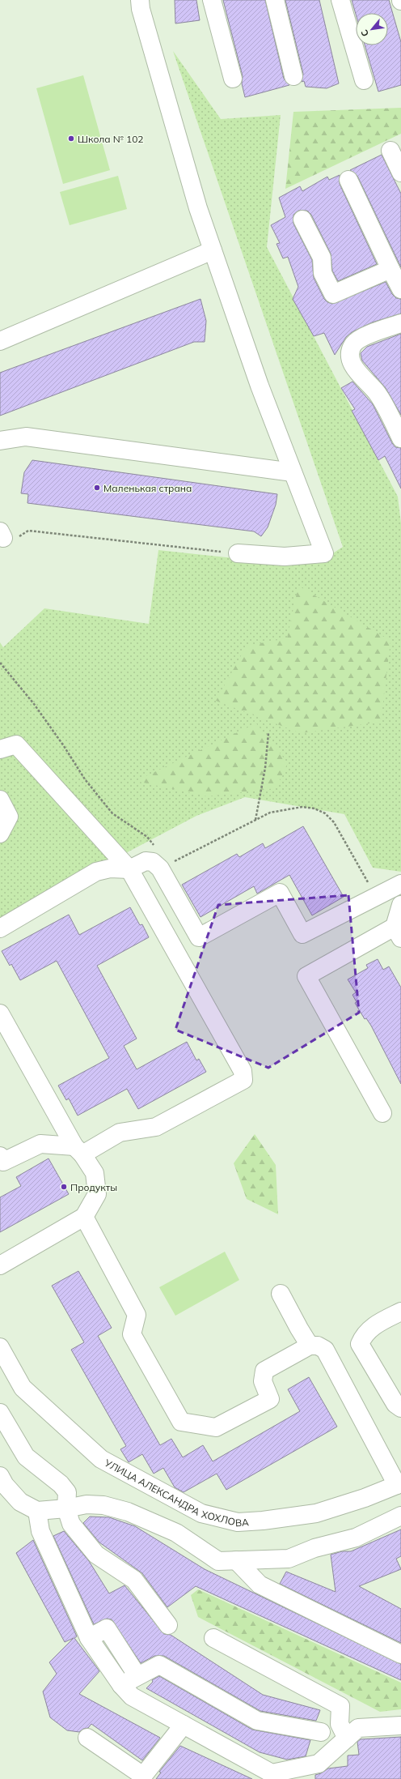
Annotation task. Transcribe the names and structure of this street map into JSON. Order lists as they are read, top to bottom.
{
  "streets": {
    "street": ["УЛИЦА АЛЕКСАНДРА ХОХЛОВА"]
  },
  "places": ["Школа № 102", "Маленькая страна", "Продукты"],
  "north": "bottom left"
}
